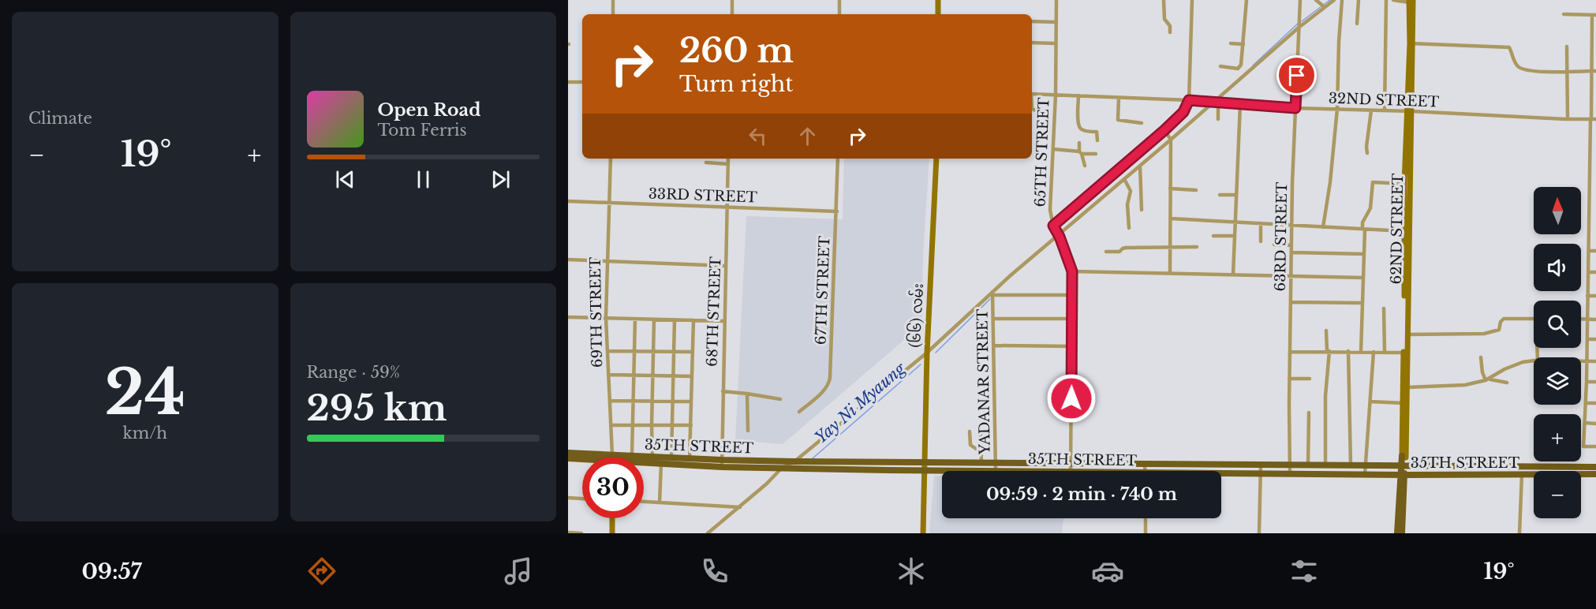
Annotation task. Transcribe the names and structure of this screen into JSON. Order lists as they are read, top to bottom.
{
  "streets": {
    "main road": ["62ND STREET", "(၆၆) လမ်း", "35TH STREET"],
    "street": [
      "32ND STREET",
      "65TH STREET",
      "33RD STREET",
      "63RD STREET",
      "67TH STREET",
      "68TH STREET",
      "69TH STREET",
      "YADANAR STREET"
    ]
  },
  "crossings": [
    ["32ND STREET", "65TH STREET"],
    ["32ND STREET", "62ND STREET"],
    ["32ND STREET", "63RD STREET"],
    ["65TH STREET", "35TH STREET"],
    ["33RD STREET", "67TH STREET"],
    ["33RD STREET", "68TH STREET"],
    ["33RD STREET", "69TH STREET"],
    ["63RD STREET", "35TH STREET"],
    ["68TH STREET", "35TH STREET"],
    ["(၆၆) လမ်း", "35TH STREET"],
    ["YADANAR STREET", "35TH STREET"]
  ],
  "water": ["Yay Ni Myaung"],
  "north": "top",
  "page": {
    "tile": [
      "Climate",
      ["24", "km/h"],
      ["Range · 59%", "295 km"]
    ],
    "turn": ["260 m", "Turn right"],
    "song": ["Open Road", "Tom Ferris"],
    "heat": ["−", "19°", "+"],
    "map_buttons": ["+", "−"],
    "limit": "30",
    "trip": "09:59 · 2 min · 740 m",
    "tabs": ["09:57", "19°"]
  }
}
